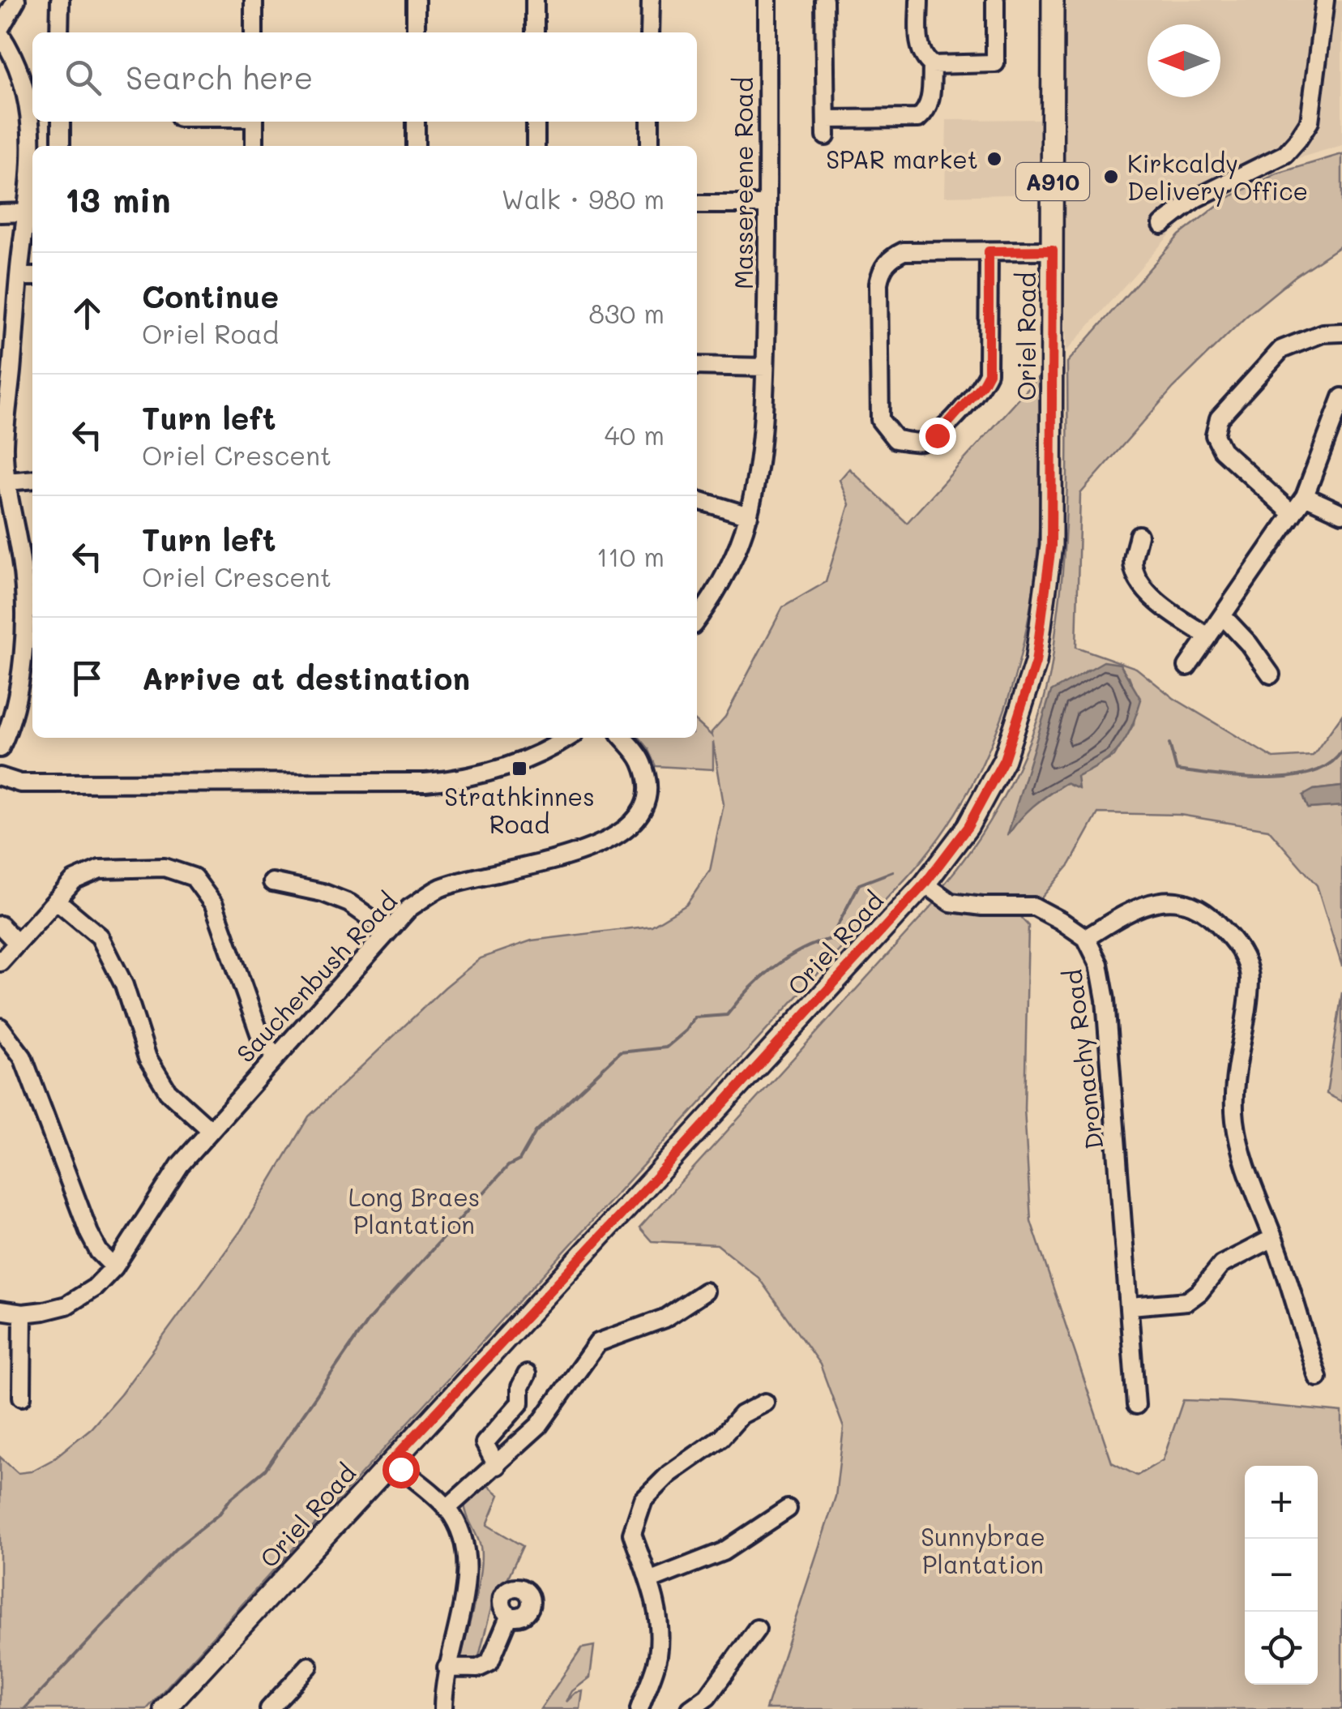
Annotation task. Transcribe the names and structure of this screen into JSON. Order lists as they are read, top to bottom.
{
  "streets": {
    "main road": ["A910", "Oriel Road"],
    "street": ["Massereene Road", "Sauchenbush Road", "Dronachy Road"]
  },
  "crossings": [
    ["Oriel Road", "Dronachy Road"]
  ],
  "parks": ["Long Braes Plantation", "Sunnybrae Plantation"],
  "places": {
    "other": ["SPAR market", "Kirkcaldy Delivery Office"],
    "transit": ["Strathkinnes Road"]
  },
  "north": "left",
  "page": {
    "search": "Search here",
    "heading": ["13 min", "Walk · 980 m"],
    "list": [
      ["Continue", "Oriel Road", "830 m"],
      ["Turn left", "Oriel Crescent", "40 m"],
      ["Turn left", "Oriel Crescent", "110 m"],
      "Arrive at destination"
    ],
    "map_buttons": ["+", "−"]
  }
}
